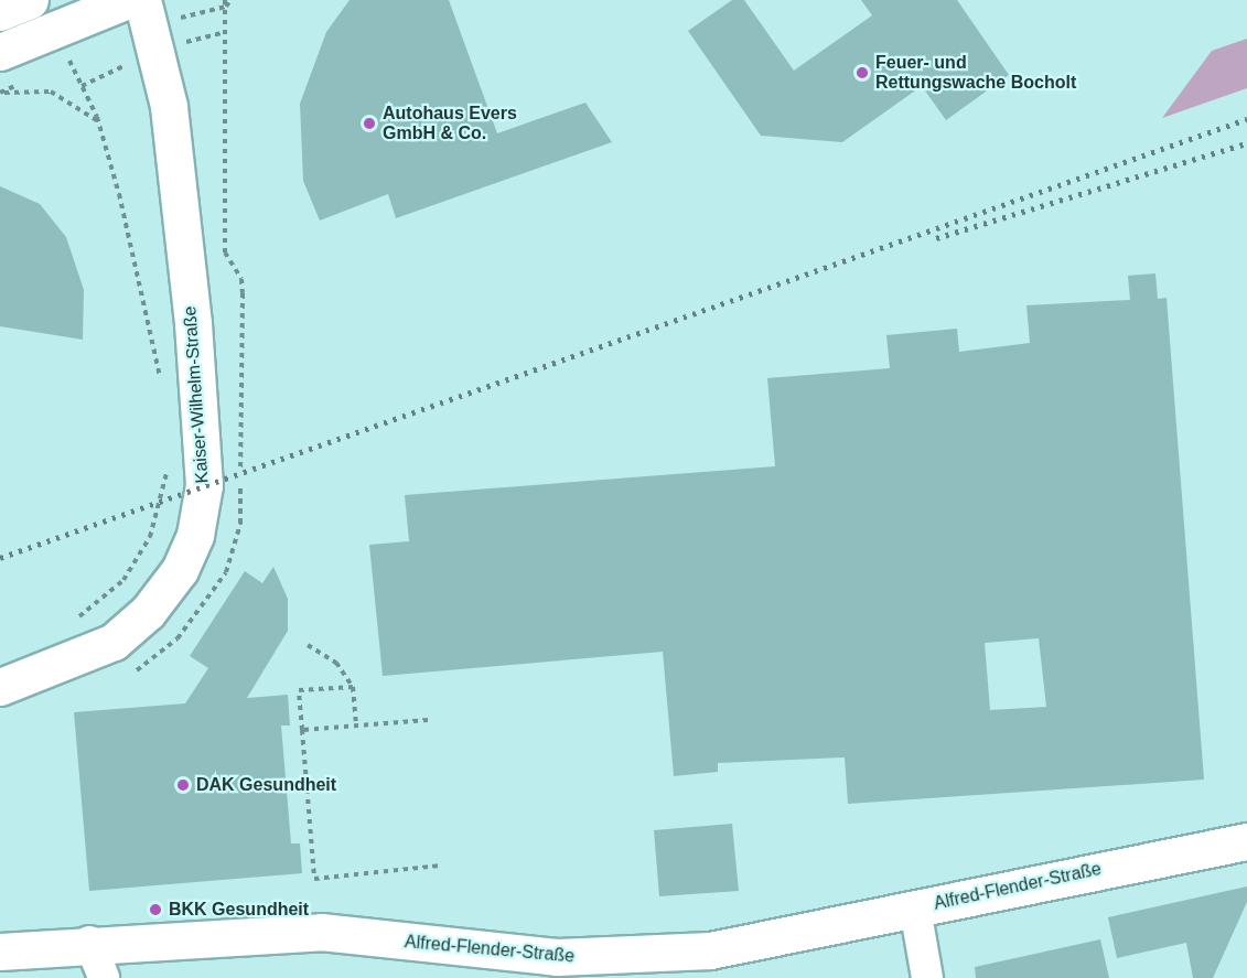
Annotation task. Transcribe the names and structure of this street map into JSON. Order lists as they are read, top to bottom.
{
  "streets": {
    "street": ["Kaiser-Wilhelm-Straße", "Alfred-Flender-Straße"]
  },
  "places": [
    "Feuer- und Rettungswache Bocholt",
    "Autohaus Evers GmbH & Co.",
    "DAK Gesundheit",
    "BKK Gesundheit"
  ]
}
